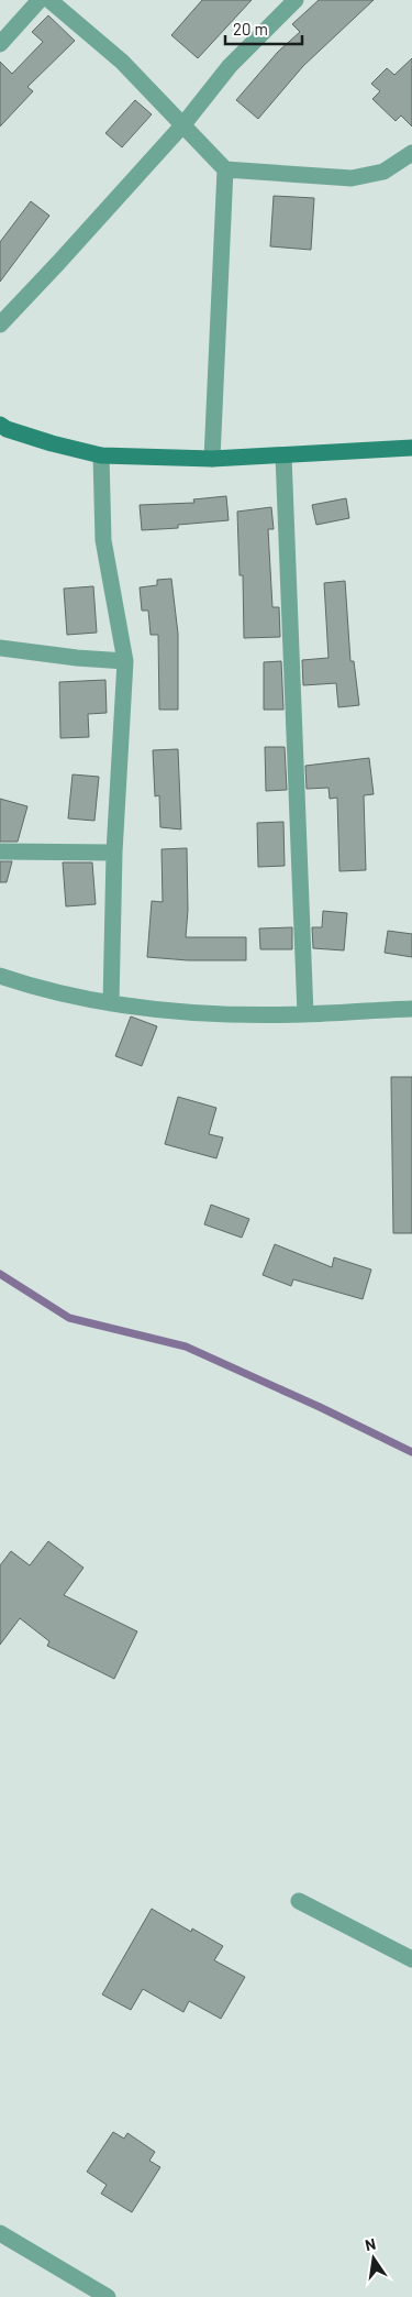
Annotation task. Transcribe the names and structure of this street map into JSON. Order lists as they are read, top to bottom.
{
  "scale_bar": "20 m",
  "north": "top"
}
